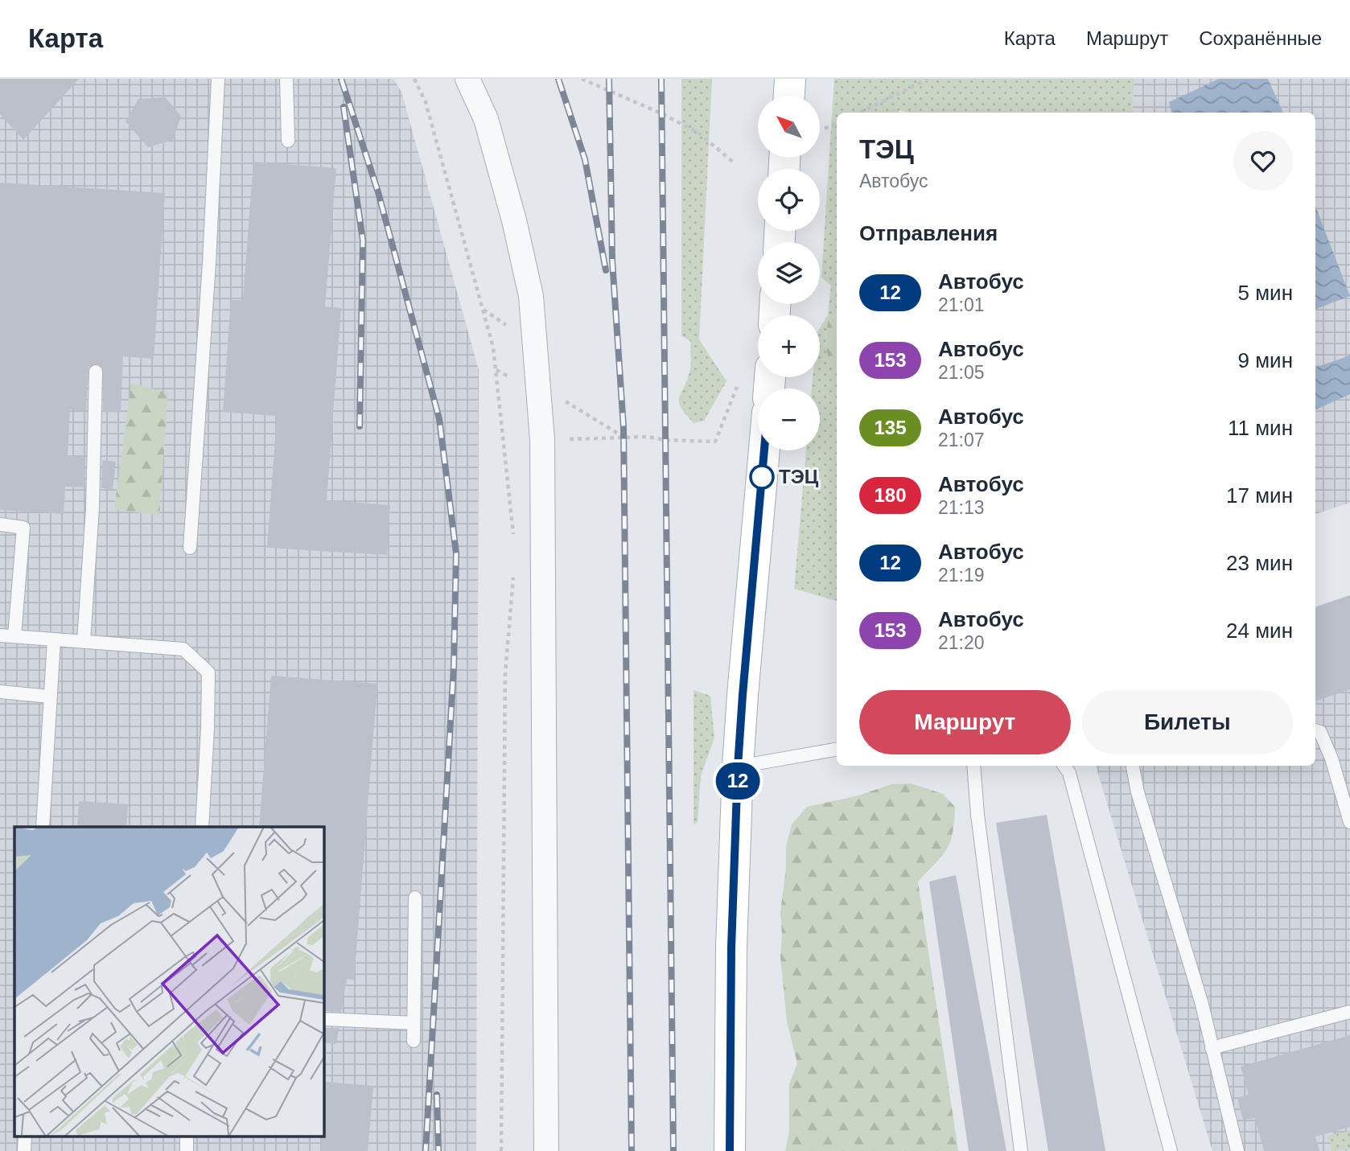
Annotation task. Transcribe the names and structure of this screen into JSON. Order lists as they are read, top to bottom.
{
  "places": ["ТЭЦ"],
  "lines": ["bus line 12"],
  "north": "top left",
  "page": {
    "header": "Карта",
    "nav": ["Карта", "Маршрут", "Сохранённые"],
    "on_map": "12",
    "map_buttons": ["+", "−"],
    "heading": [
      ["ТЭЦ", "Автобус"],
      "Отправления"
    ],
    "list": [
      {
        "mark": "12",
        "name": "Автобус",
        "note": "21:01",
        "value": "5 мин"
      },
      {
        "mark": "153",
        "name": "Автобус",
        "note": "21:05",
        "value": "9 мин"
      },
      {
        "mark": "135",
        "name": "Автобус",
        "note": "21:07",
        "value": "11 мин"
      },
      {
        "mark": "180",
        "name": "Автобус",
        "note": "21:13",
        "value": "17 мин"
      },
      {
        "mark": "12",
        "name": "Автобус",
        "note": "21:19",
        "value": "23 мин"
      },
      {
        "mark": "153",
        "name": "Автобус",
        "note": "21:20",
        "value": "24 мин"
      }
    ],
    "buttons": ["Маршрут", "Билеты"]
  }
}
